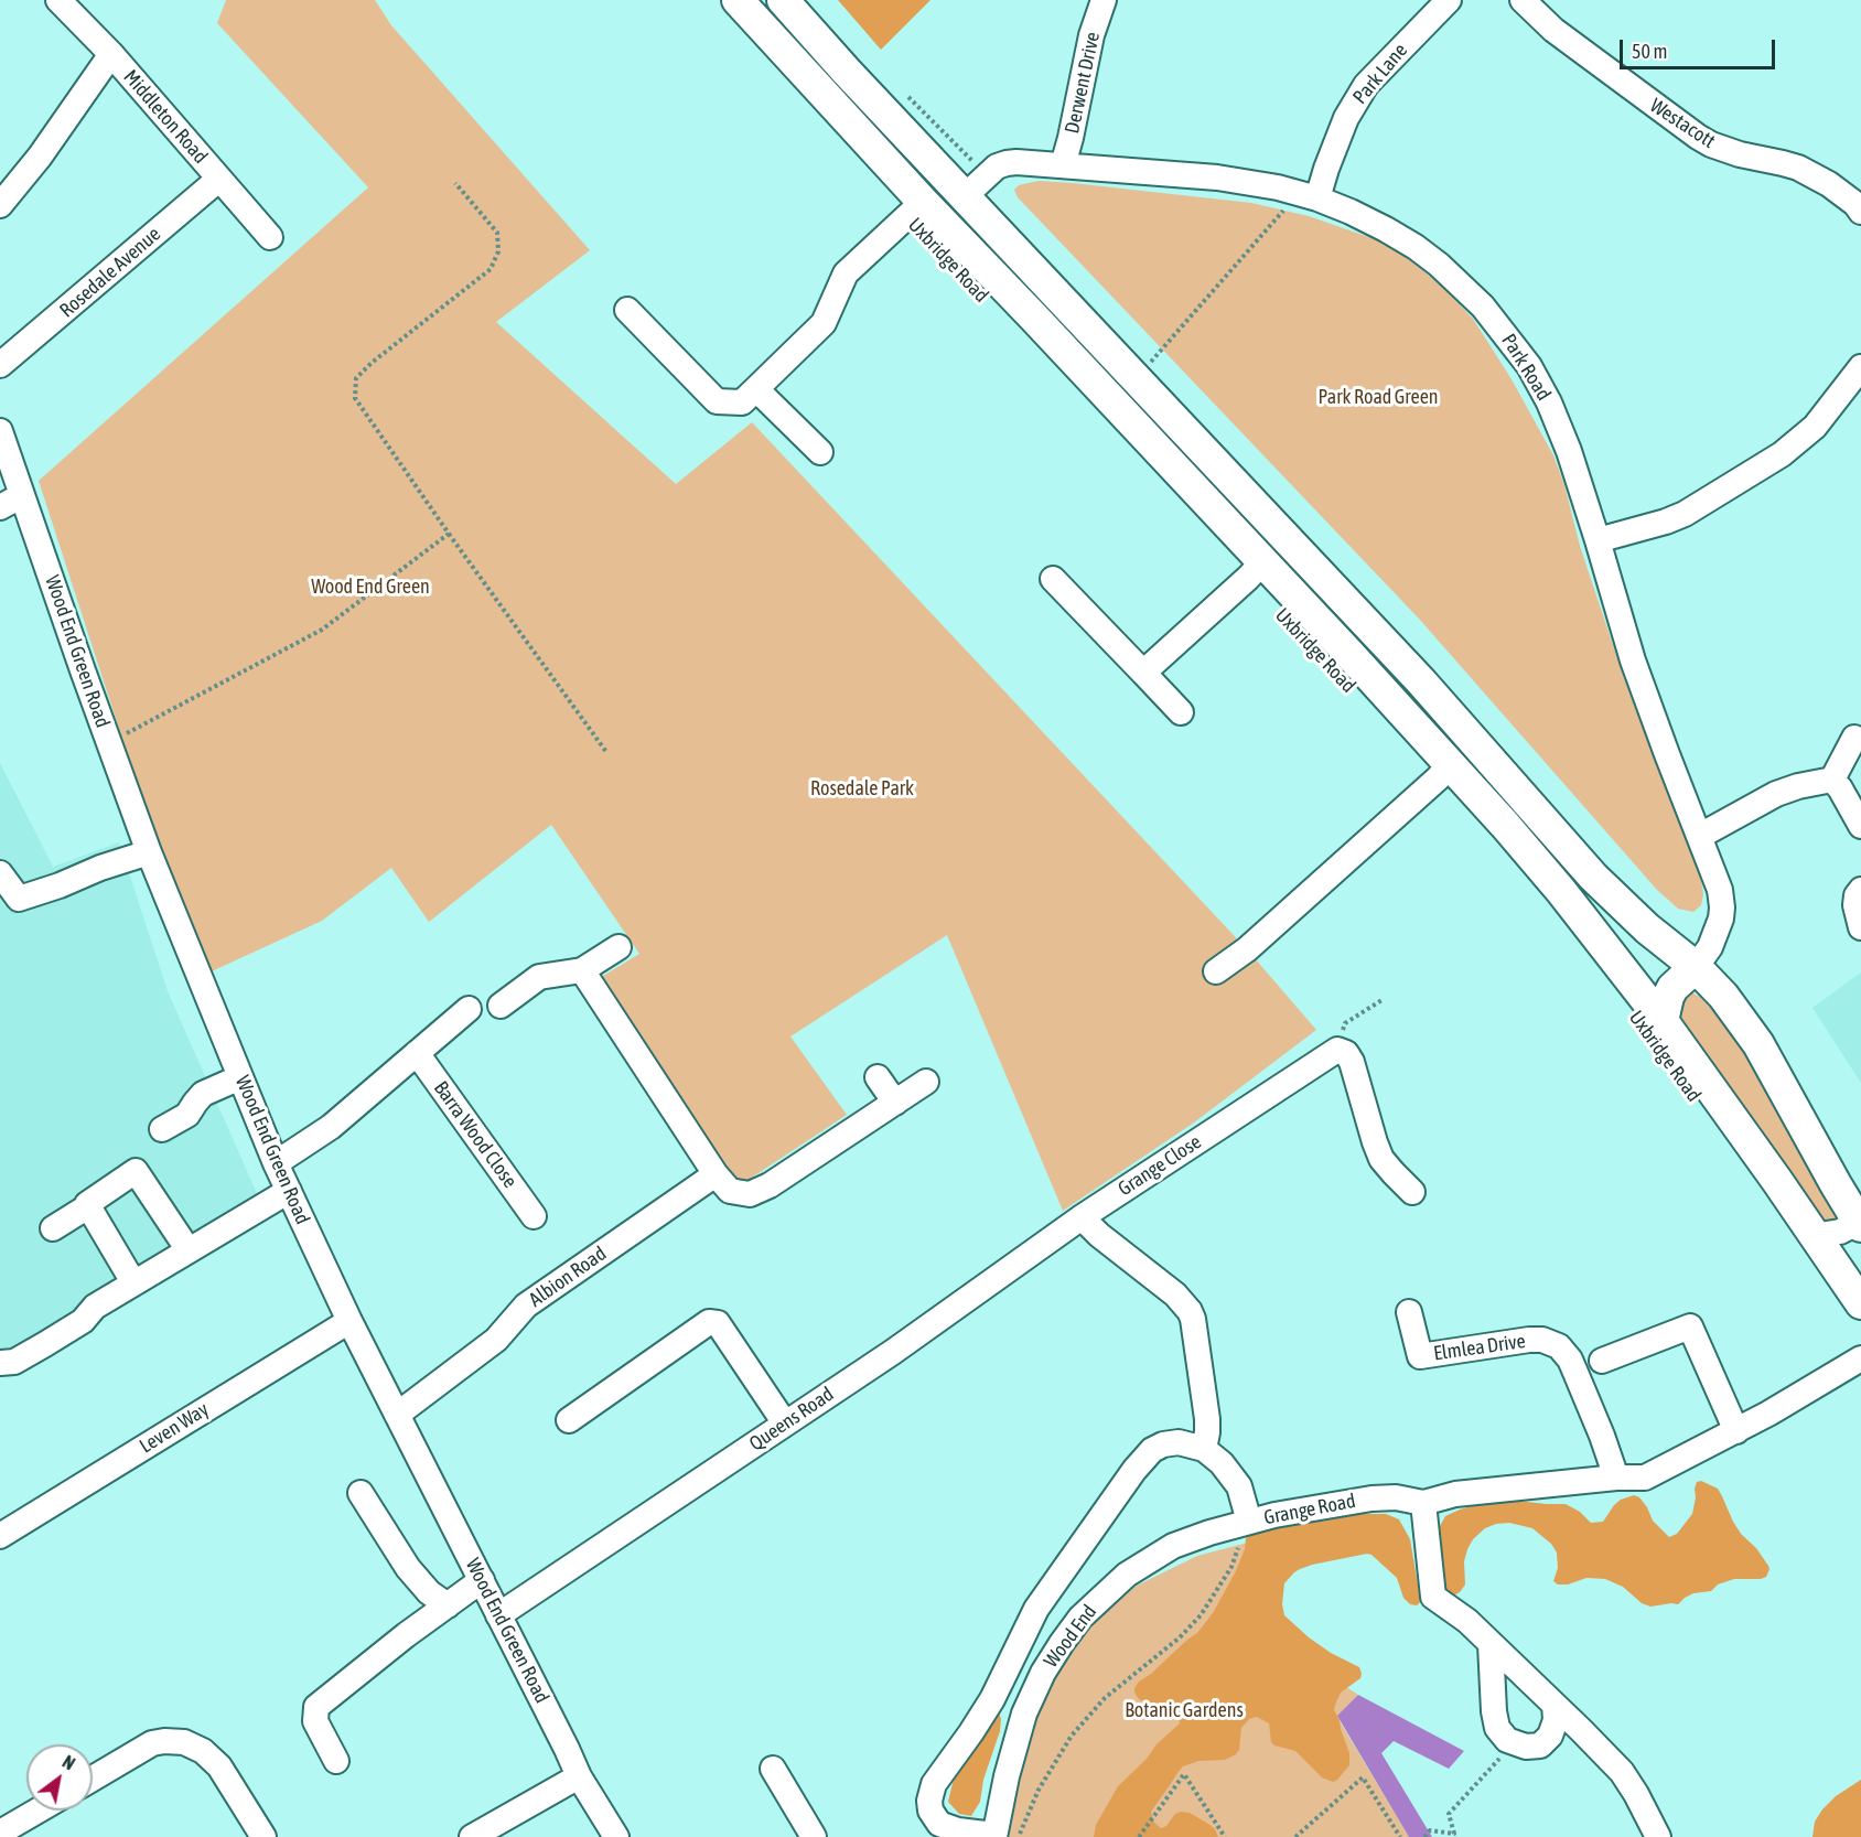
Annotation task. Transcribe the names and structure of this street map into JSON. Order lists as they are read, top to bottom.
{
  "streets": {
    "main road": ["Uxbridge Road"],
    "street": [
      "Park Lane",
      "Derwent Drive",
      "Middleton Road",
      "Westacott",
      "Rosedale Avenue",
      "Park Road",
      "Wood End Green Road",
      "Barra Wood Close",
      "Grange Close",
      "Albion Road",
      "Elmlea Drive",
      "Queens Road",
      "Leven Way",
      "Grange Road",
      "Wood End"
    ]
  },
  "crossings": [
    ["Park Lane", "Park Road"],
    ["Derwent Drive", "Park Road"],
    ["Middleton Road", "Rosedale Avenue"],
    ["Uxbridge Road", "Park Road"],
    ["Wood End Green Road", "Albion Road"],
    ["Wood End Green Road", "Queens Road"],
    ["Wood End Green Road", "Leven Way"],
    ["Grange Close", "Queens Road"],
    ["Elmlea Drive", "Grange Road"],
    ["Grange Road", "Wood End"]
  ],
  "parks": [
    "Park Road Green",
    "Wood End Green",
    "Rosedale Park",
    "Botanic Gardens"
  ],
  "scale_bar": "50 m",
  "north": "top right"
}
